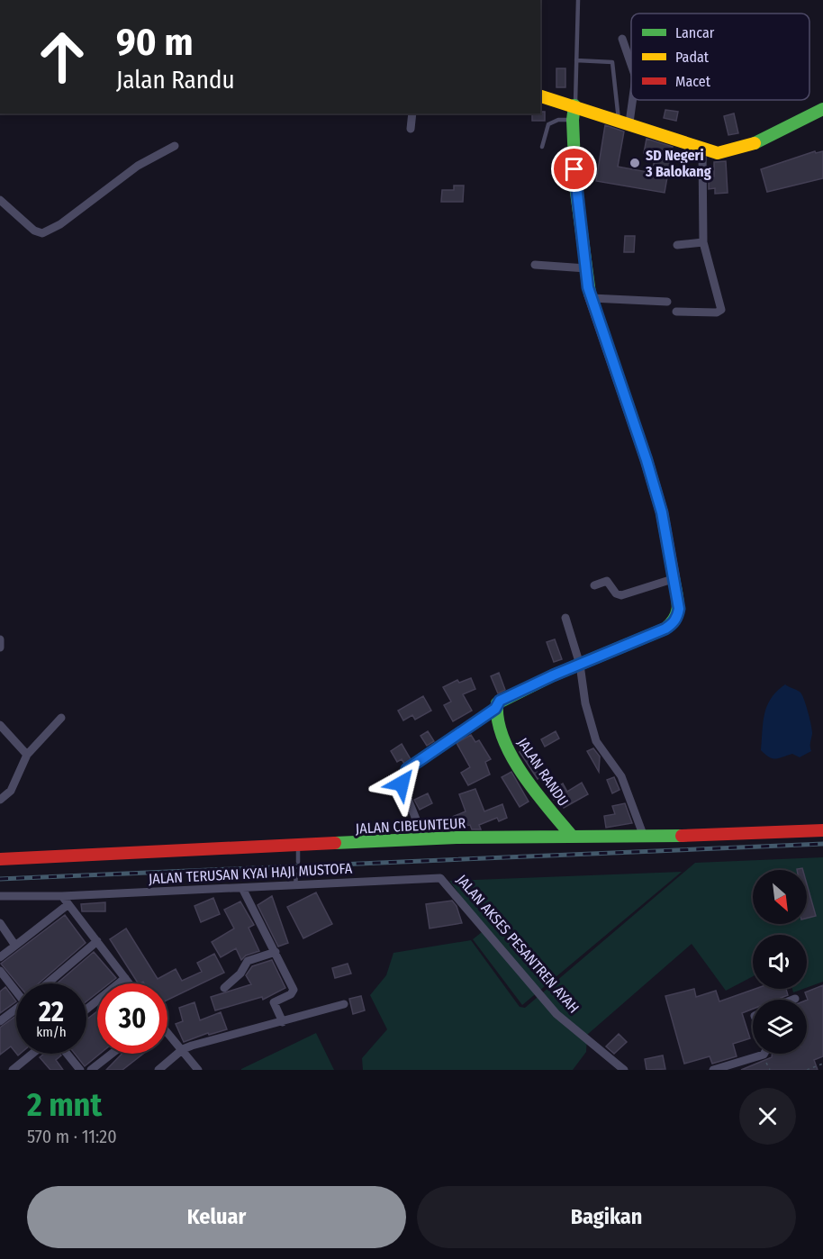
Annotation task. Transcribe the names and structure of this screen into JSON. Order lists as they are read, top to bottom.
{
  "streets": {
    "street": [
      "JALAN RANDU",
      "JALAN CIBEUNTEUR",
      "JALAN TERUSAN KYAI HAJI MUSTOFA",
      "JALAN AKSES PESANTREN AYAH"
    ]
  },
  "crossings": [
    ["JALAN RANDU", "JALAN CIBEUNTEUR"],
    ["JALAN TERUSAN KYAI HAJI MUSTOFA", "JALAN AKSES PESANTREN AYAH"]
  ],
  "places": ["SD Negeri 3 Balokang"],
  "legend": ["Lancar", "Padat", "Macet"],
  "north": "bottom right",
  "page": {
    "turn": ["90 m", "Jalan Randu"],
    "speed": "22 km/h",
    "limit": "30",
    "heading": ["2 mnt", "570 m · 11:20"],
    "buttons": ["Keluar", "Bagikan"]
  }
}
